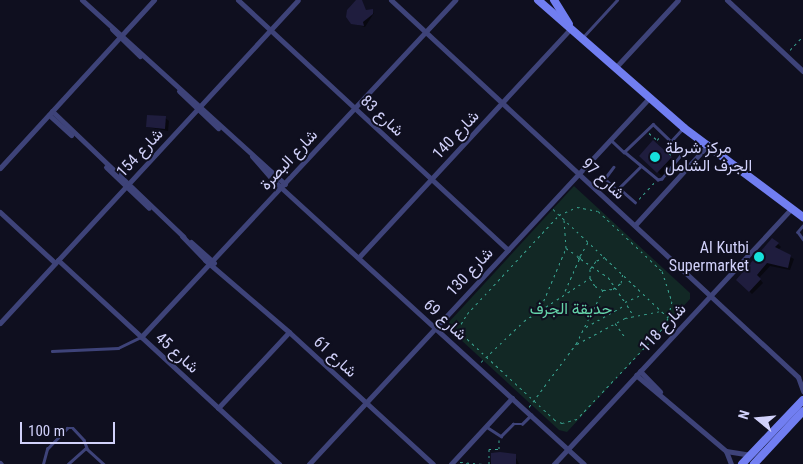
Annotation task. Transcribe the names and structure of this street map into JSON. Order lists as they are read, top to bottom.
{
  "streets": {
    "street": [
      "شارع 83",
      "شارع 140",
      "شارع 154",
      "شارع البصرة",
      "شارع 97",
      "شارع 130",
      "شارع 69",
      "شارع 118",
      "شارع 45",
      "شارع 61"
    ]
  },
  "crossings": [
    ["شارع 83", "شارع 140"],
    ["شارع 83", "شارع 154"],
    ["شارع 83", "شارع البصرة"],
    ["شارع 83", "شارع 130"],
    ["شارع 140", "شارع 97"],
    ["شارع 140", "شارع 69"],
    ["شارع 154", "شارع 69"],
    ["شارع 154", "شارع 45"],
    ["شارع 154", "شارع 61"],
    ["شارع البصرة", "شارع 97"],
    ["شارع البصرة", "شارع 69"],
    ["شارع البصرة", "شارع 45"],
    ["شارع البصرة", "شارع 61"],
    ["شارع 97", "شارع 130"],
    ["شارع 97", "شارع 118"],
    ["شارع 130", "شارع 69"],
    ["شارع 130", "شارع 61"],
    ["شارع 69", "شارع 118"]
  ],
  "parks": ["حديقة الجرف"],
  "places": ["مركز شرطة الجرف الشامل", "Al Kutbi Supermarket"],
  "scale_bar": "100 m",
  "north": "left"
}
